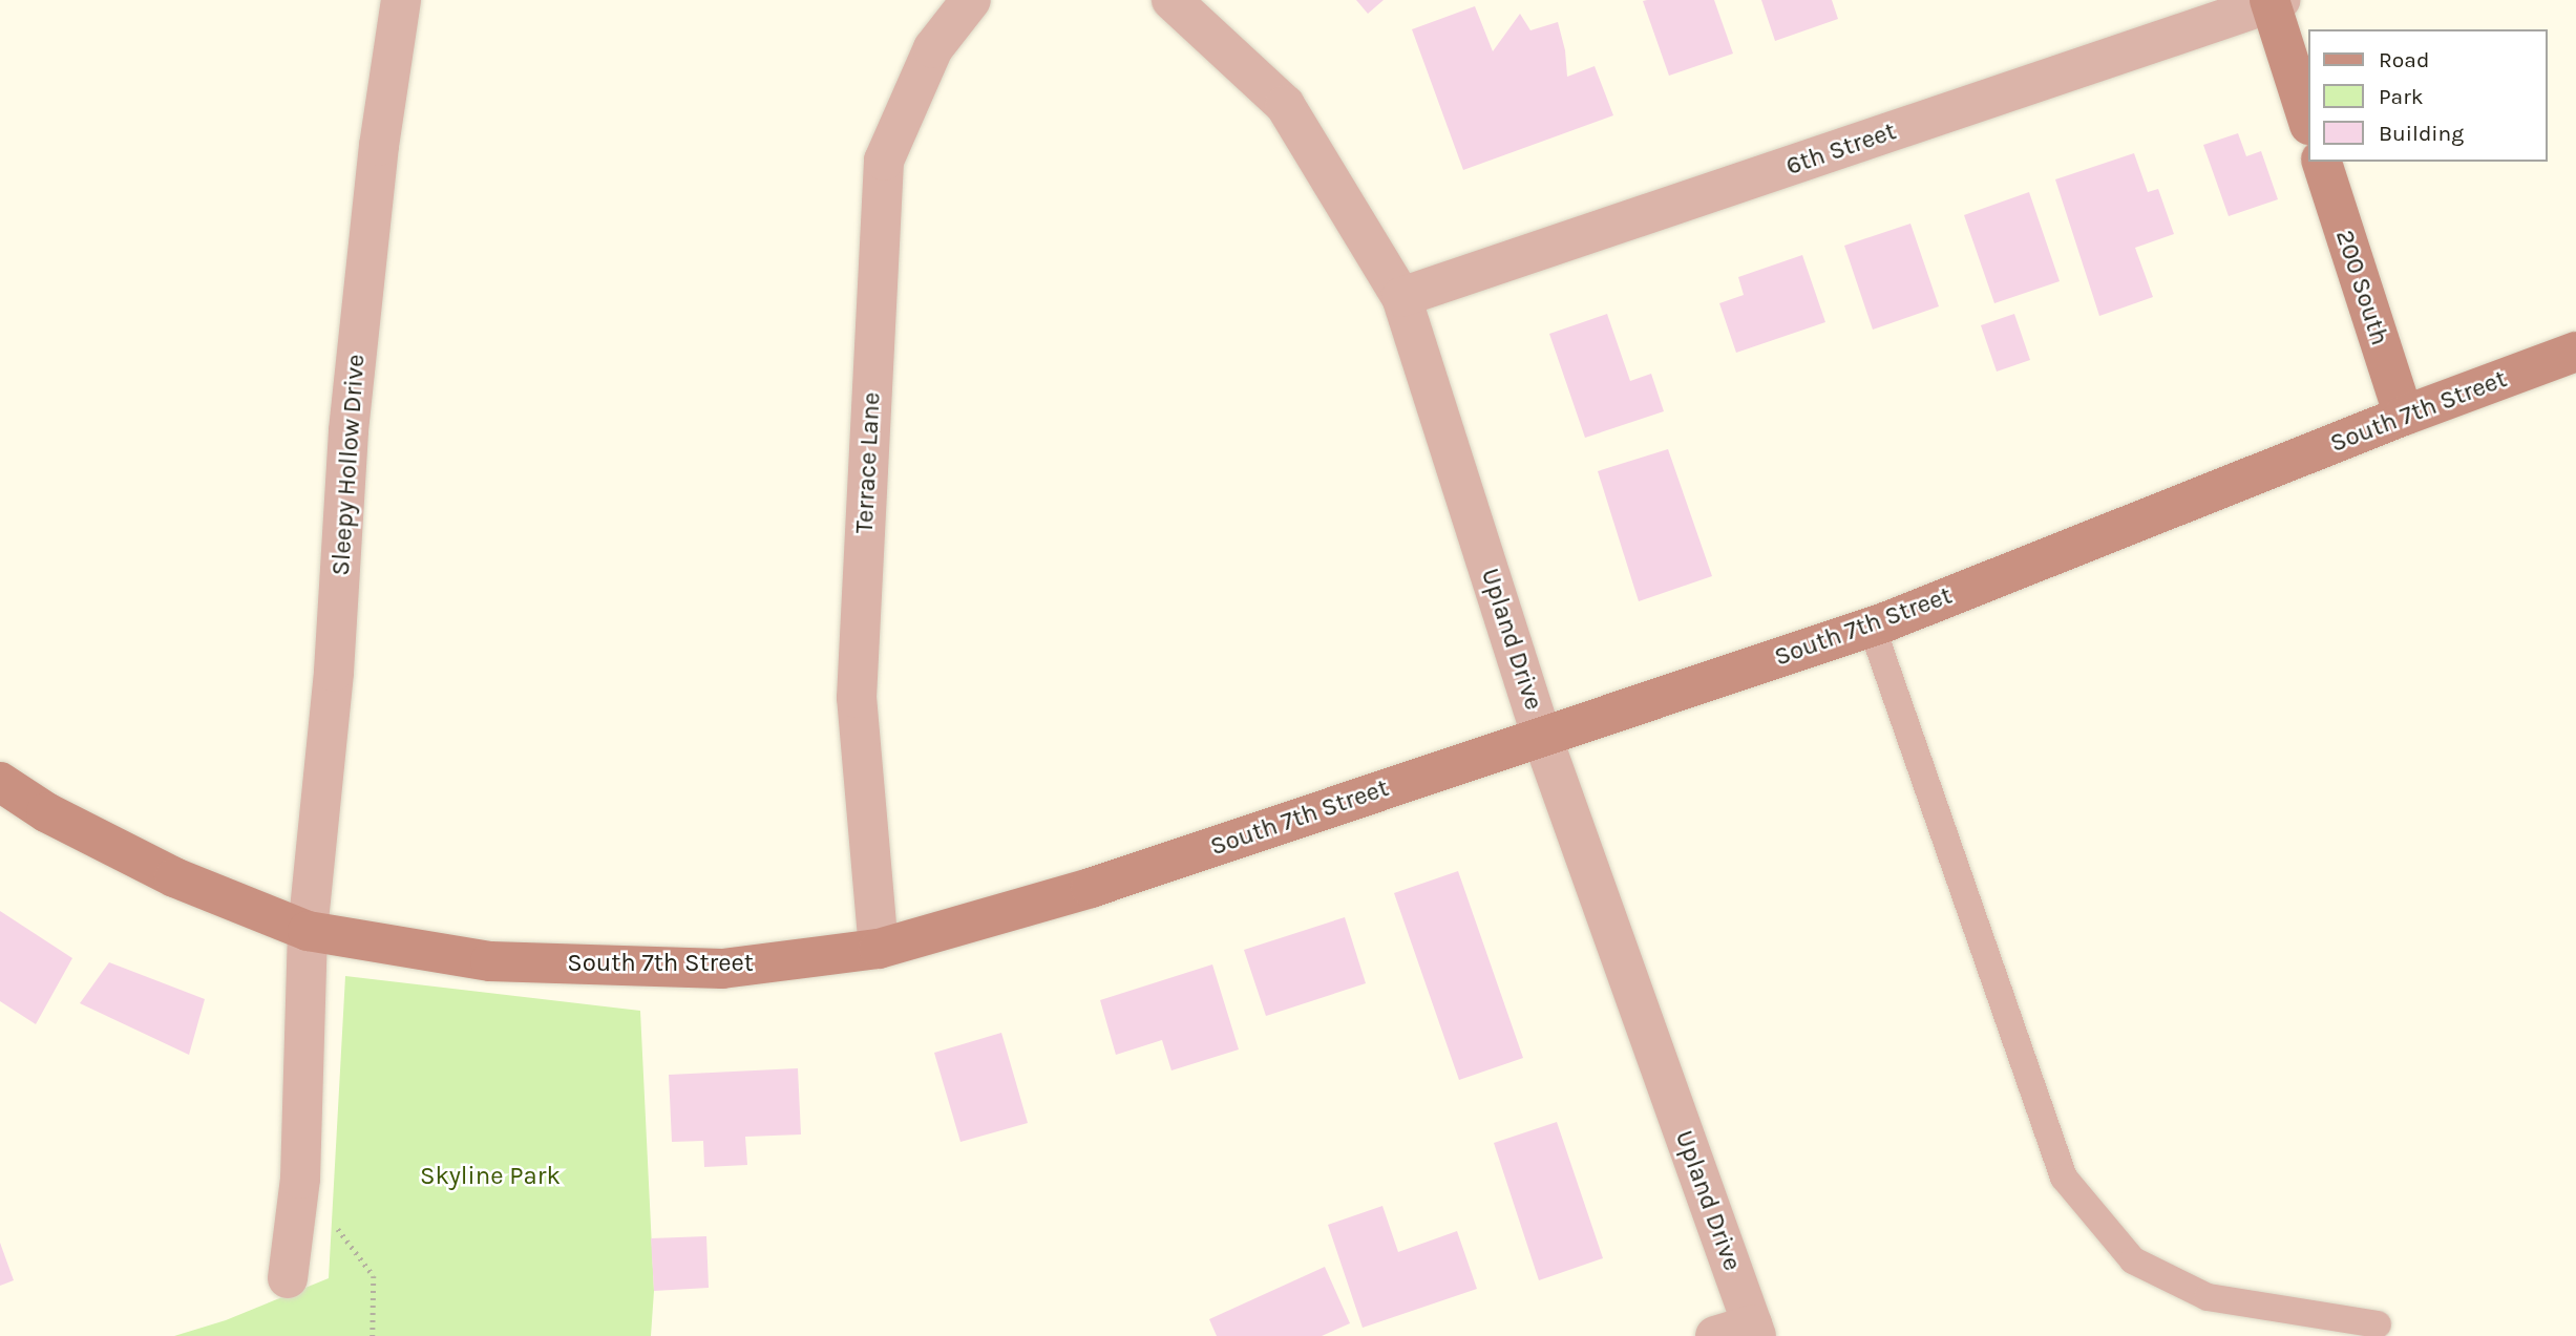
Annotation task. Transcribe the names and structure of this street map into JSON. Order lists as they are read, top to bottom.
{
  "streets": {
    "street": [
      "6th Street",
      "200 South",
      "South 7th Street",
      "Terrace Lane",
      "Sleepy Hollow Drive",
      "Upland Drive"
    ]
  },
  "crossings": [
    ["6th Street", "Upland Drive"],
    ["200 South", "South 7th Street"],
    ["South 7th Street", "Terrace Lane"],
    ["South 7th Street", "Sleepy Hollow Drive"],
    ["South 7th Street", "Upland Drive"]
  ],
  "parks": ["Skyline Park"],
  "legend": ["Road", "Park", "Building"]
}
